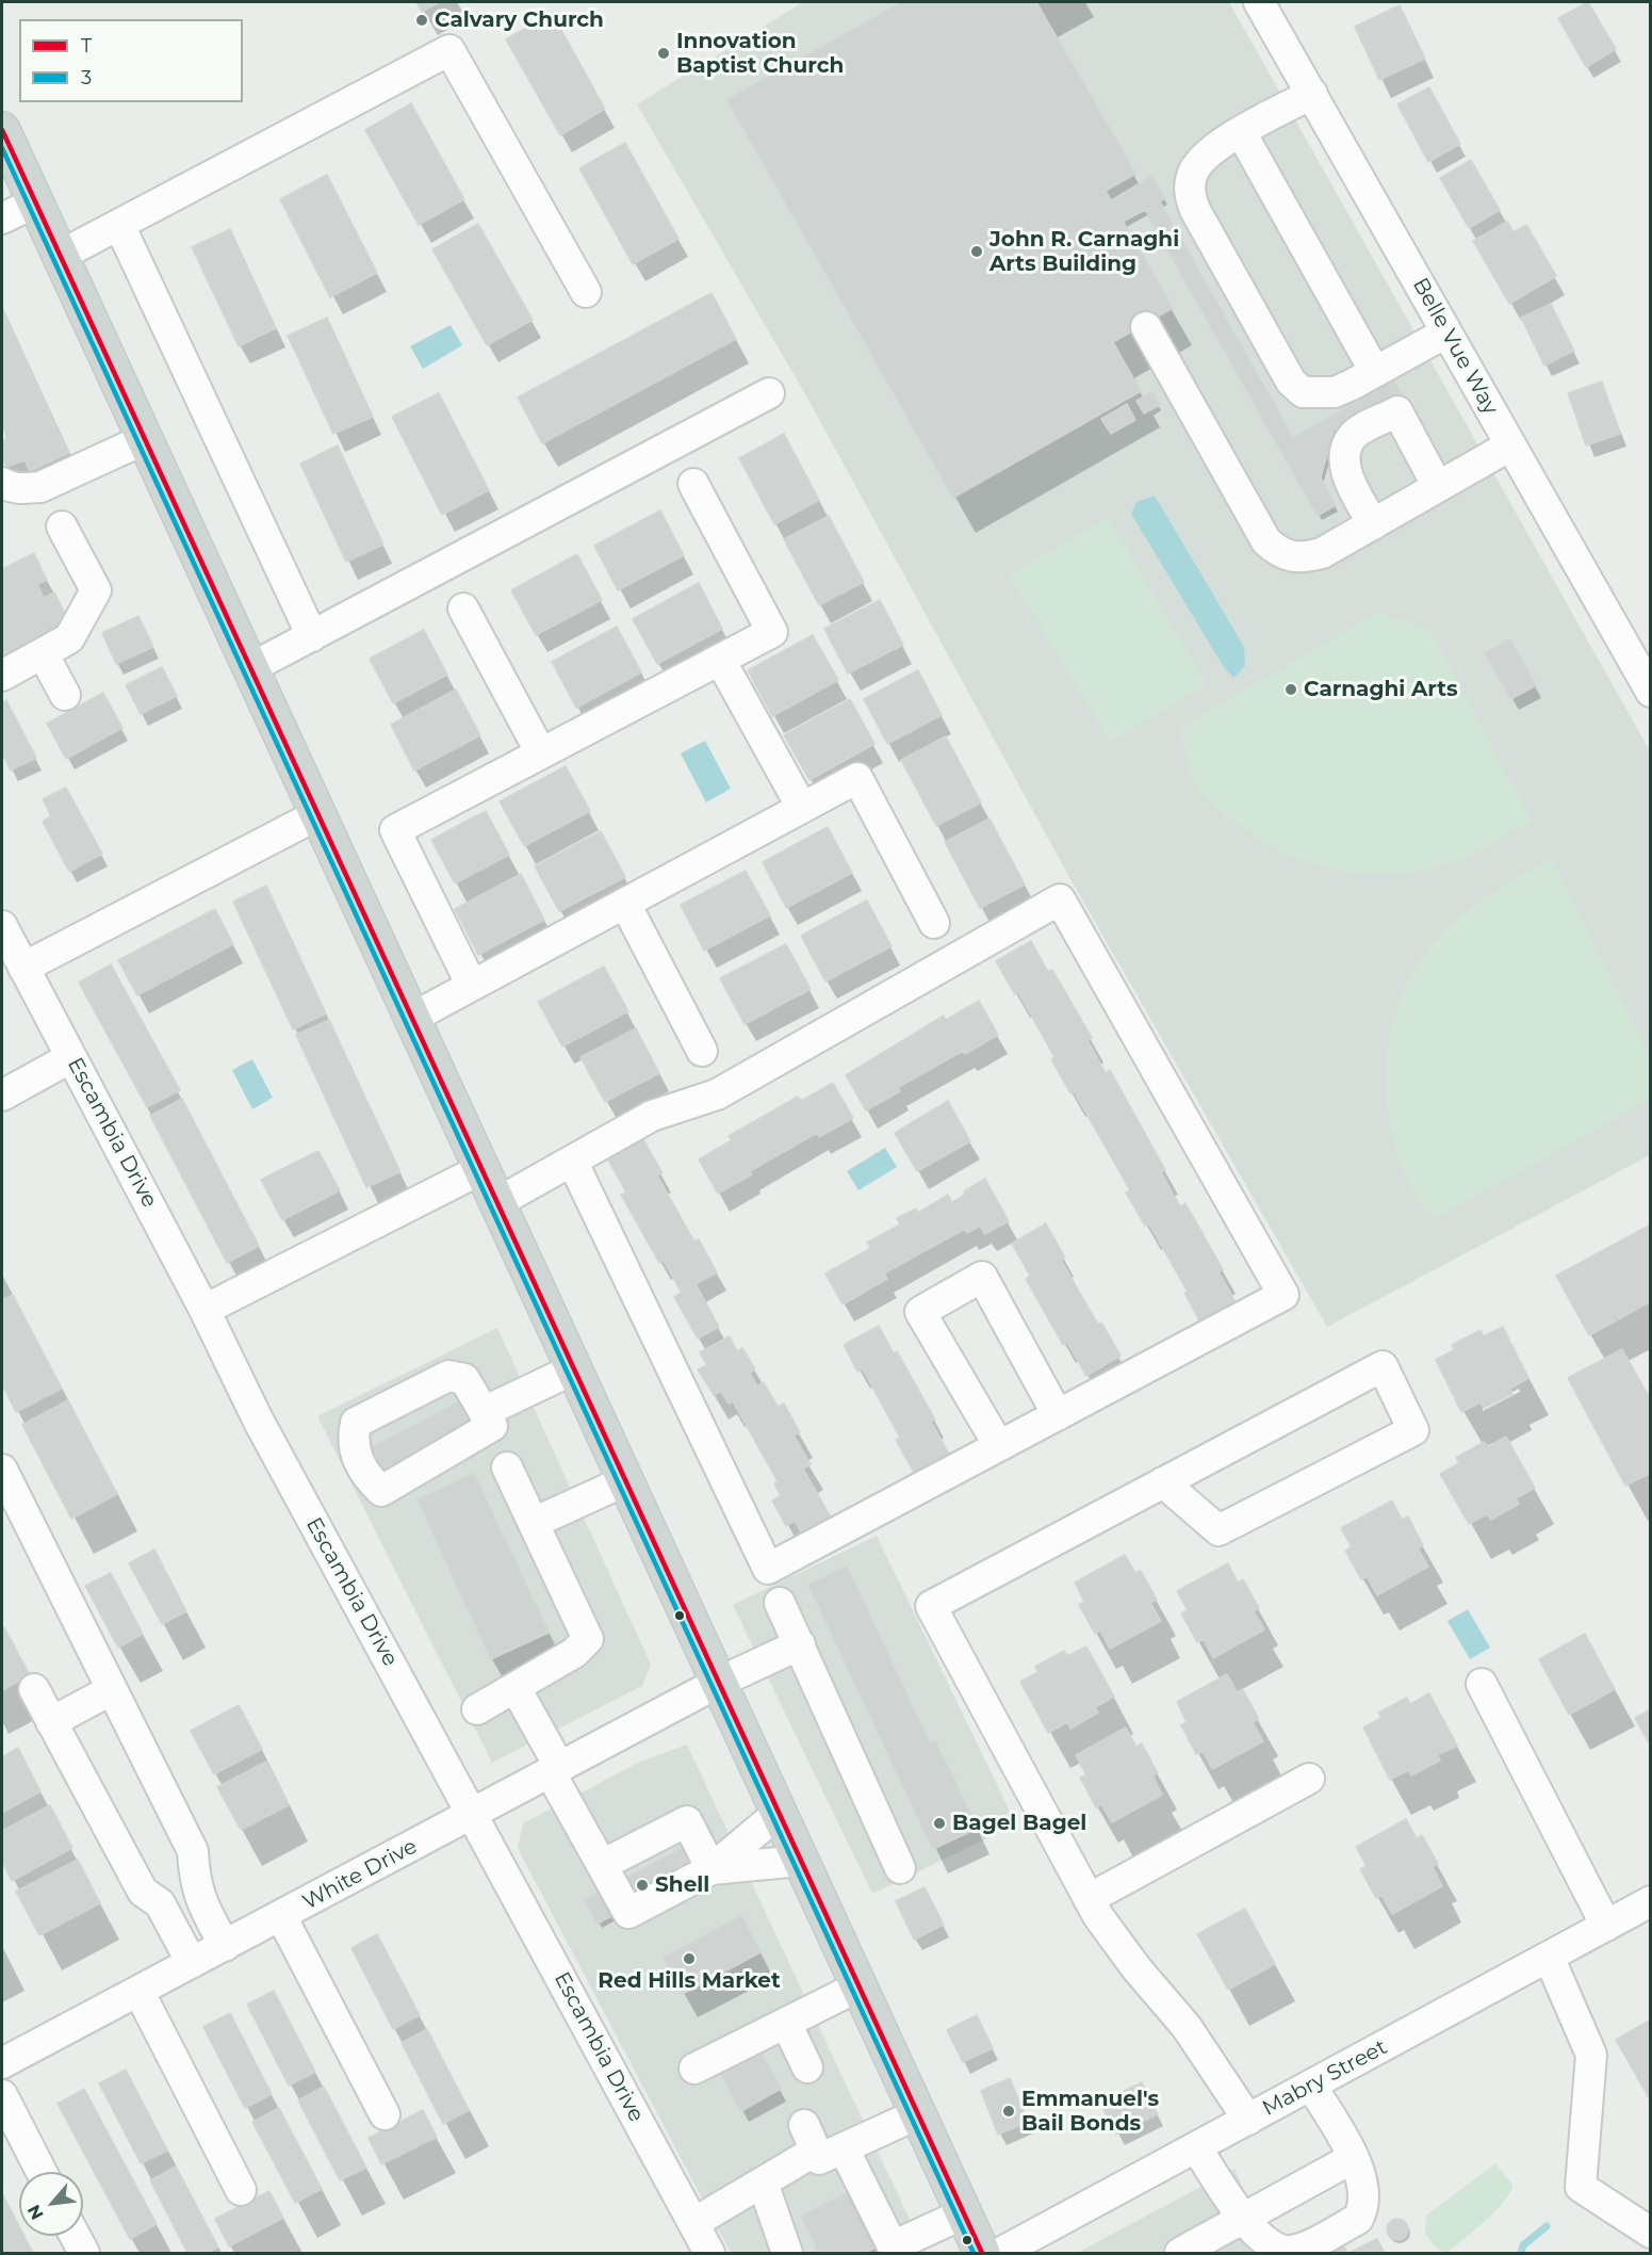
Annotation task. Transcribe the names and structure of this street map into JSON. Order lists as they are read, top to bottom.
{
  "streets": {
    "street": [
      "Belle Vue Way",
      "Escambia Drive",
      "White Drive",
      "Mabry Street"
    ]
  },
  "crossings": [
    ["Escambia Drive", "White Drive"]
  ],
  "places": [
    "Calvary Church",
    "Innovation Baptist Church",
    "John R. Carnaghi Arts Building",
    "Carnaghi Arts",
    "Bagel Bagel",
    "Shell",
    "Red Hills Market",
    "Emmanuel's Bail Bonds"
  ],
  "lines": ["transit line T", "transit line 3"],
  "legend": ["T", "3"],
  "north": "bottom left"
}
